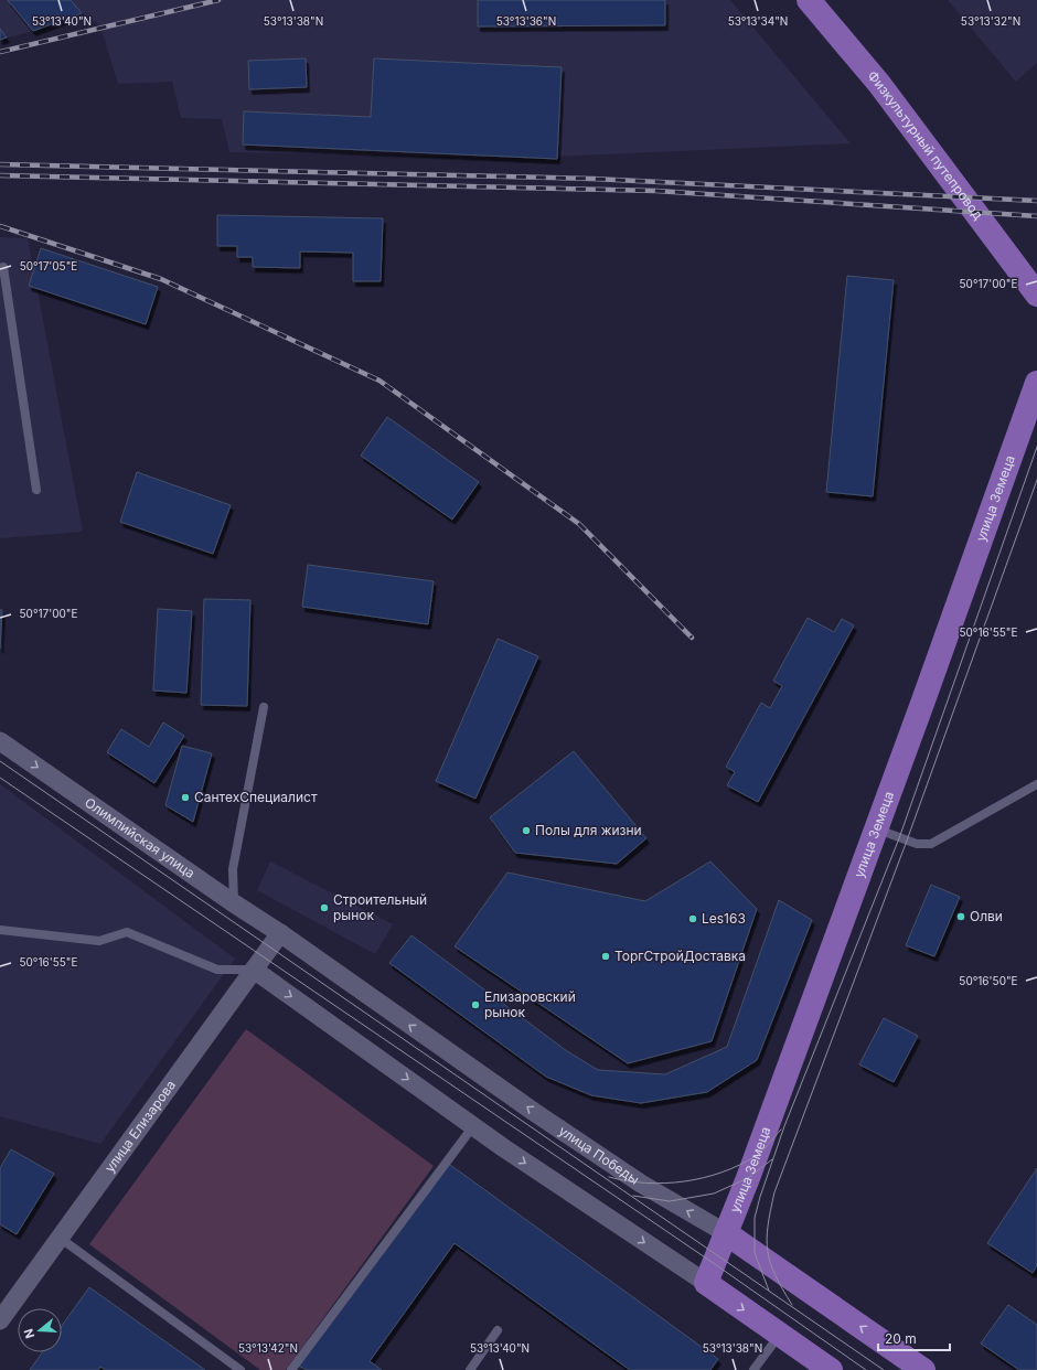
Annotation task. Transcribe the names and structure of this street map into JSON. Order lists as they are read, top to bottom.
{
  "streets": {
    "main road": ["Физкультурный путепровод", "улица Земеца", "улица Победы"],
    "street": ["Олимпийская улица", "улица Елизарова"]
  },
  "crossings": [
    ["улица Земеца", "улица Победы"],
    ["Олимпийская улица", "улица Елизарова"],
    ["Олимпийская улица", "улица Победы"],
    ["улица Елизарова", "улица Победы"]
  ],
  "one_way": ["Олимпийская улица"],
  "places": [
    "СантехСпециалист",
    "Полы для жизни",
    "Строительный рынок",
    "Олви",
    "Les163",
    "ТоргСтройДоставка",
    "Елизаровский рынок"
  ],
  "scale_bar": "20 m",
  "north": "left",
  "coordinates": [
    "53°13'40\"N",
    "53°13'38\"N",
    "53°13'36\"N",
    "53°13'34\"N",
    "53°13'32\"N",
    "50°17'05\"E",
    "50°17'00\"E",
    "50°16'55\"E",
    "50°16'50\"E",
    "53°13'42\"N"
  ]
}
